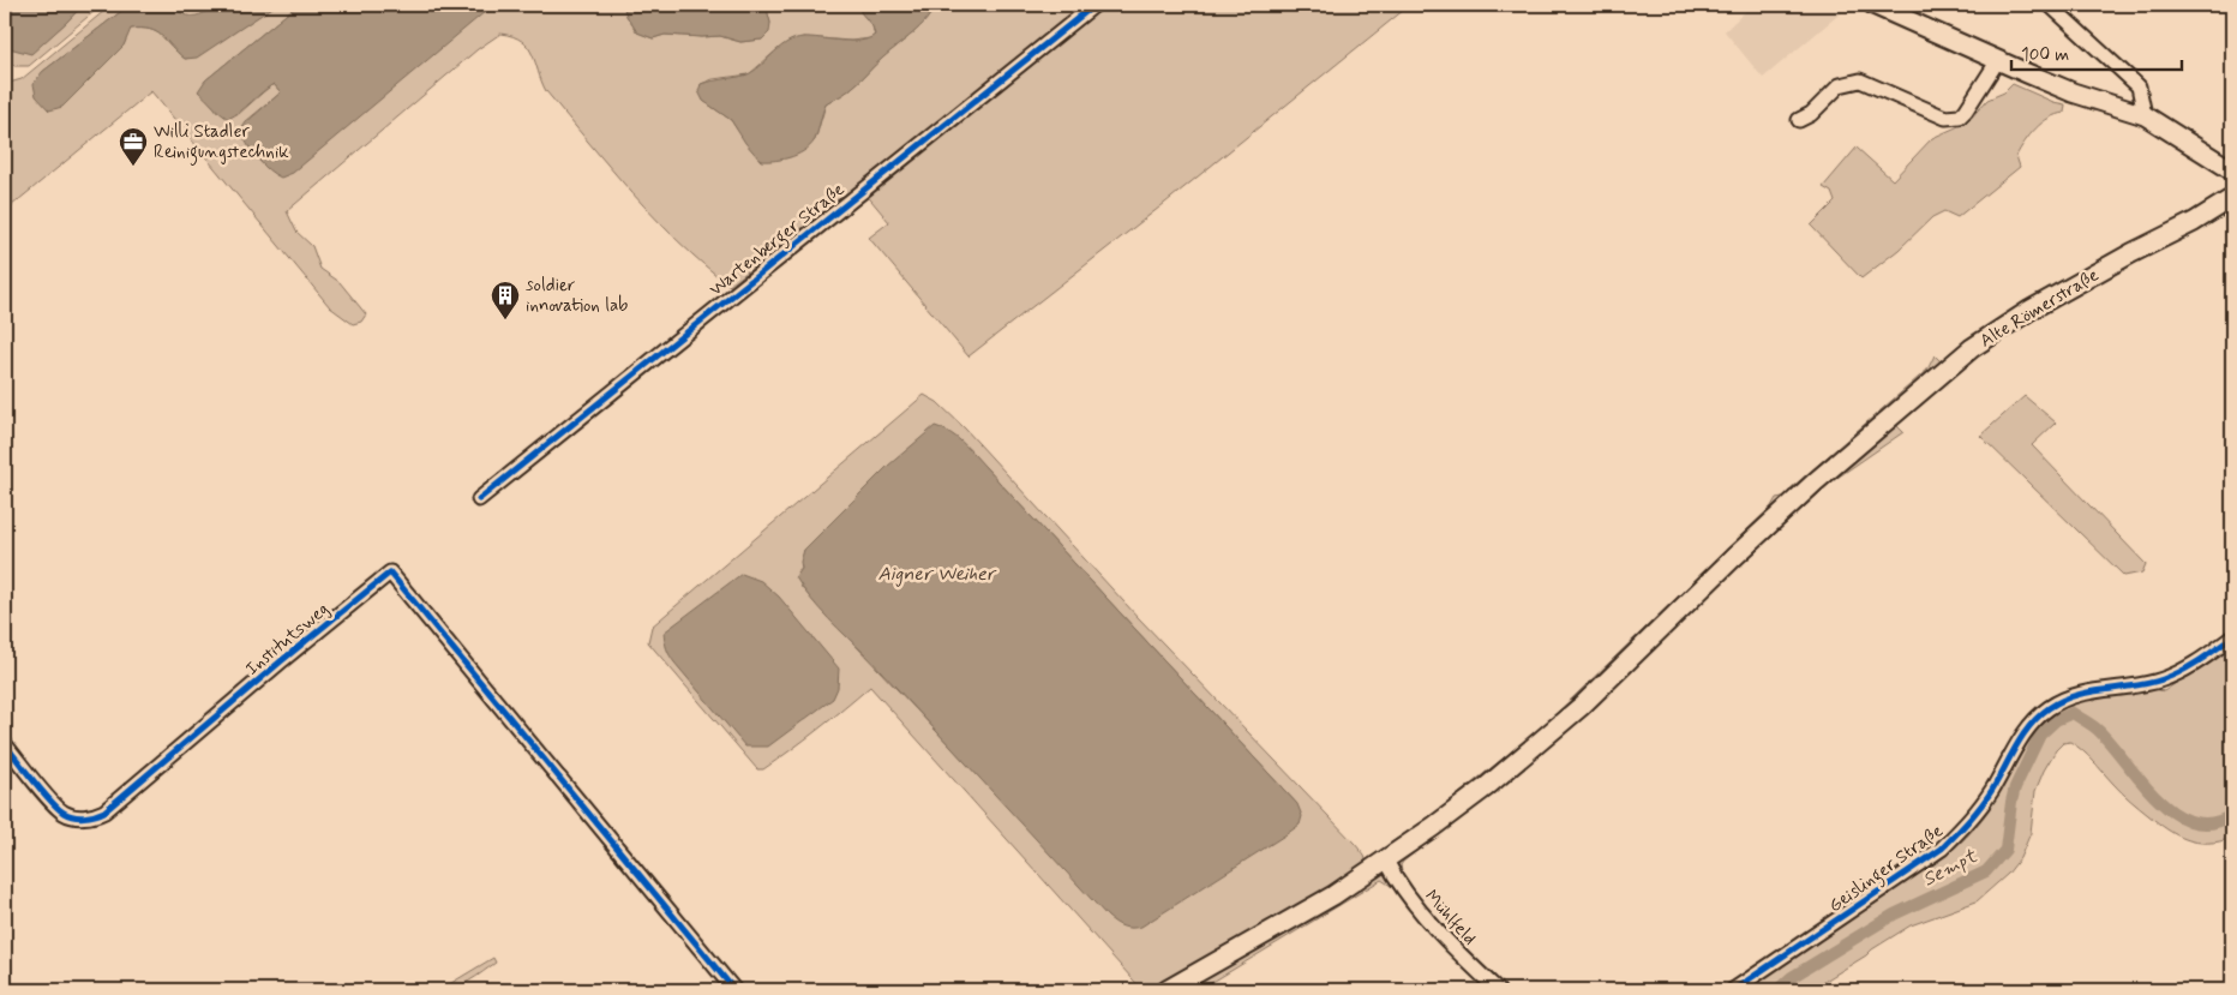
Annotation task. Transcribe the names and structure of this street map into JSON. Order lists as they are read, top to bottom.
{
  "streets": {
    "main road": ["Alte Römerstraße"],
    "street": [
      "Wartenberger Straße",
      "Institutsweg",
      "Geislinger Straße",
      "Mühlfeld"
    ]
  },
  "crossings": [
    ["Alte Römerstraße", "Mühlfeld"]
  ],
  "water": ["Aigner Weiher", "Sempt"],
  "places": {
    "office": ["Willi Stadler Reinigungstechnik"],
    "building": ["soldier innovation lab"]
  },
  "scale_bar": "100 m"
}
